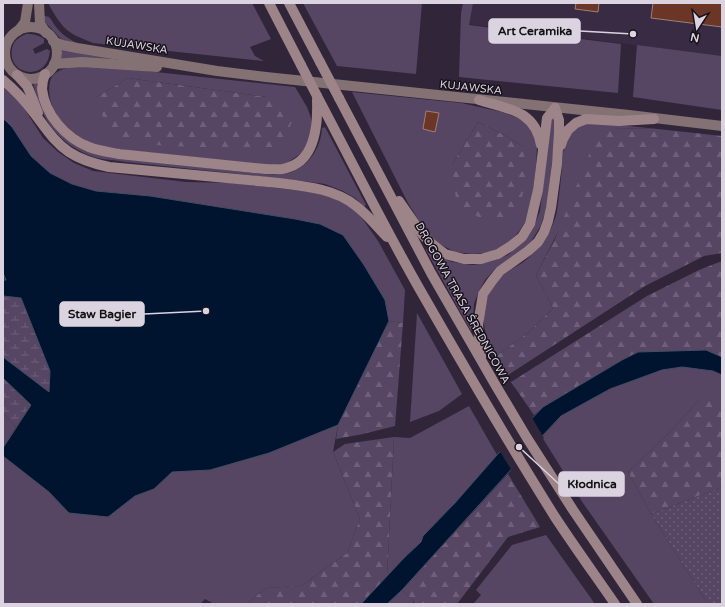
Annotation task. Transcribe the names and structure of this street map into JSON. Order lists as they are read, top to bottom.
{
  "streets": {
    "main road": ["DROGOWA TRASA ŚREDNICOWA"],
    "street": ["KUJAWSKA"]
  },
  "places": ["Art Ceramika", "Staw Bagier", "Kłodnica"],
  "north": "bottom"
}
